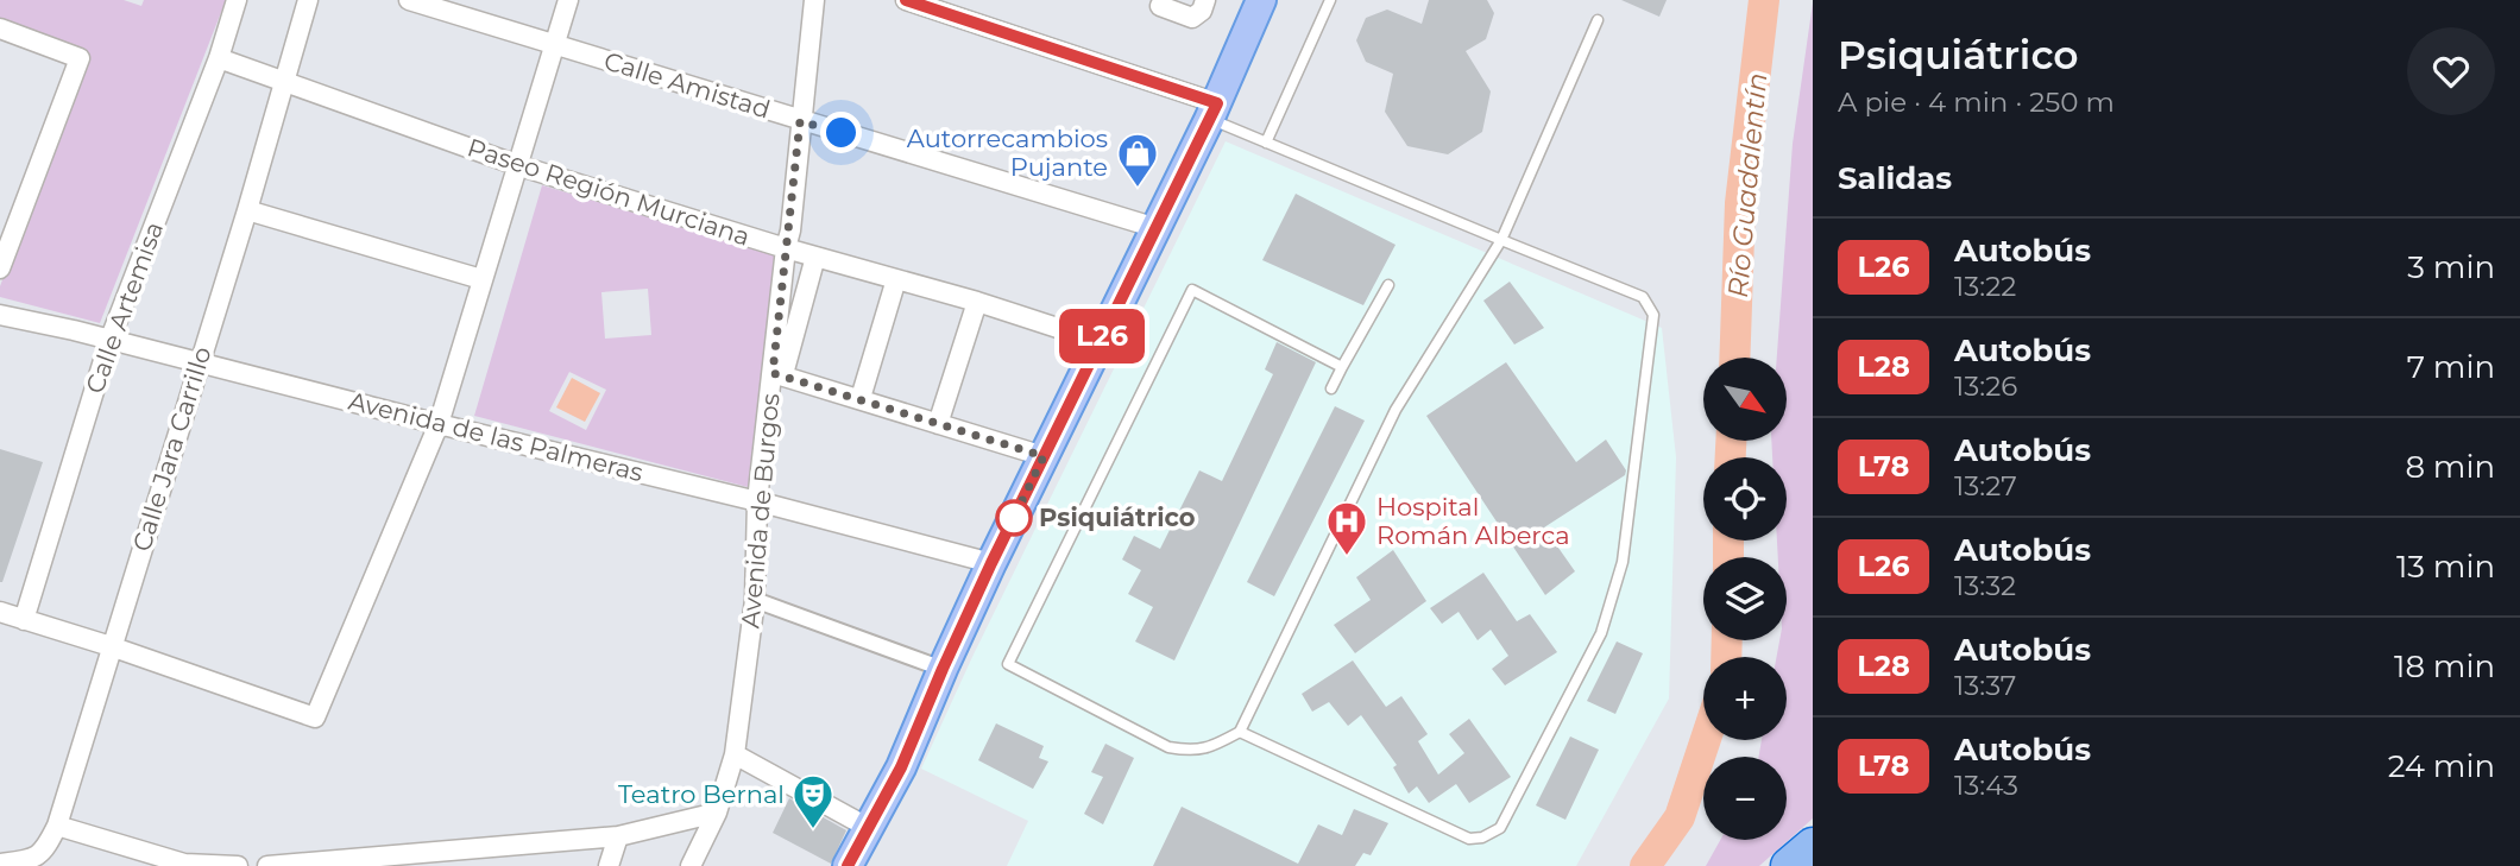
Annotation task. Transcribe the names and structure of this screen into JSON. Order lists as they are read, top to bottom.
{
  "streets": {
    "street": [
      "Calle Amistad",
      "Paseo Región Murciana",
      "Calle Artemisa",
      "Avenida de las Palmeras",
      "Calle Jara Carrillo",
      "Avenida de Burgos"
    ]
  },
  "crossings": [
    ["Calle Amistad", "Avenida de Burgos"],
    ["Paseo Región Murciana", "Calle Artemisa"],
    ["Paseo Región Murciana", "Calle Jara Carrillo"],
    ["Paseo Región Murciana", "Avenida de Burgos"],
    ["Calle Artemisa", "Avenida de las Palmeras"],
    ["Avenida de las Palmeras", "Calle Jara Carrillo"],
    ["Avenida de las Palmeras", "Avenida de Burgos"]
  ],
  "water": ["Río Guadalentín"],
  "places": {
    "shop": ["Autorrecambios Pujante"],
    "other": ["Psiquiátrico"],
    "hospital": ["Hospital Román Alberca"],
    "theatre": ["Teatro Bernal"]
  },
  "lines": ["bus line L26"],
  "north": "bottom right",
  "page": {
    "on_map": "L26",
    "heading": [
      ["Psiquiátrico", "A pie · 4 min · 250 m"],
      "Salidas"
    ],
    "list": [
      {
        "mark": "L26",
        "name": "Autobús",
        "note": "13:22",
        "value": "3 min"
      },
      {
        "mark": "L28",
        "name": "Autobús",
        "note": "13:26",
        "value": "7 min"
      },
      {
        "mark": "L78",
        "name": "Autobús",
        "note": "13:27",
        "value": "8 min"
      },
      {
        "mark": "L26",
        "name": "Autobús",
        "note": "13:32",
        "value": "13 min"
      },
      {
        "mark": "L28",
        "name": "Autobús",
        "note": "13:37",
        "value": "18 min"
      },
      {
        "mark": "L78",
        "name": "Autobús",
        "note": "13:43",
        "value": "24 min"
      }
    ],
    "map_buttons": ["+", "−"]
  }
}
